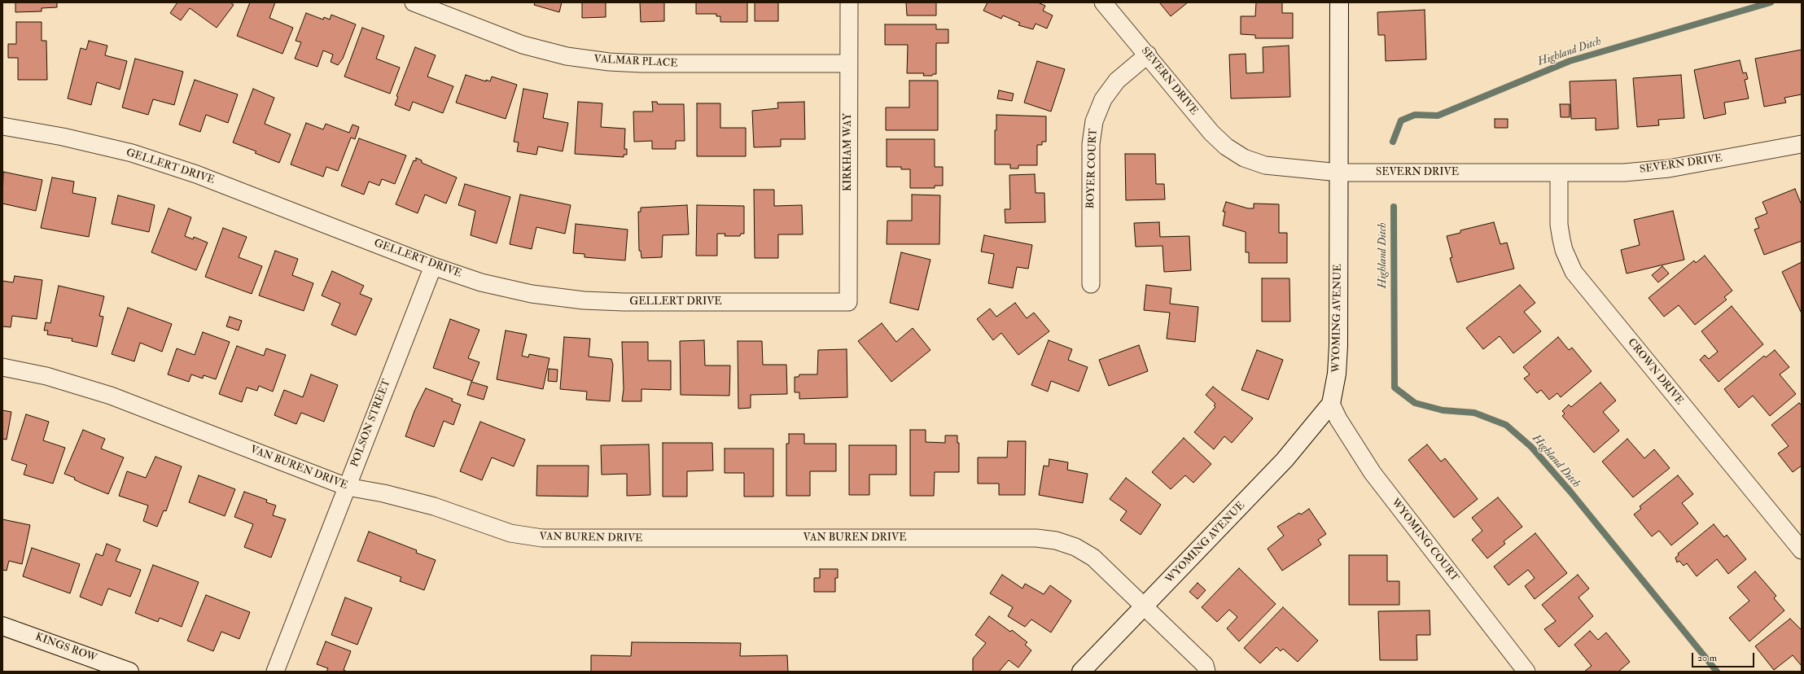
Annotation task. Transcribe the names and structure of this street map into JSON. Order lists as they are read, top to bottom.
{
  "streets": {
    "street": [
      "VALMAR PLACE",
      "SEVERN DRIVE",
      "KIRKHAM WAY",
      "GELLERT DRIVE",
      "BOYER COURT",
      "WYOMING AVENUE",
      "CROWN DRIVE",
      "POLSON STREET",
      "VAN BUREN DRIVE",
      "WYOMING COURT",
      "KINGS ROW"
    ]
  },
  "crossings": [
    ["VALMAR PLACE", "KIRKHAM WAY"],
    ["SEVERN DRIVE", "BOYER COURT"],
    ["SEVERN DRIVE", "WYOMING AVENUE"],
    ["SEVERN DRIVE", "CROWN DRIVE"],
    ["KIRKHAM WAY", "GELLERT DRIVE"],
    ["GELLERT DRIVE", "POLSON STREET"],
    ["WYOMING AVENUE", "VAN BUREN DRIVE"],
    ["WYOMING AVENUE", "WYOMING COURT"],
    ["POLSON STREET", "VAN BUREN DRIVE"]
  ],
  "water": ["Highland Ditch"],
  "scale_bar": "20 m"
}
